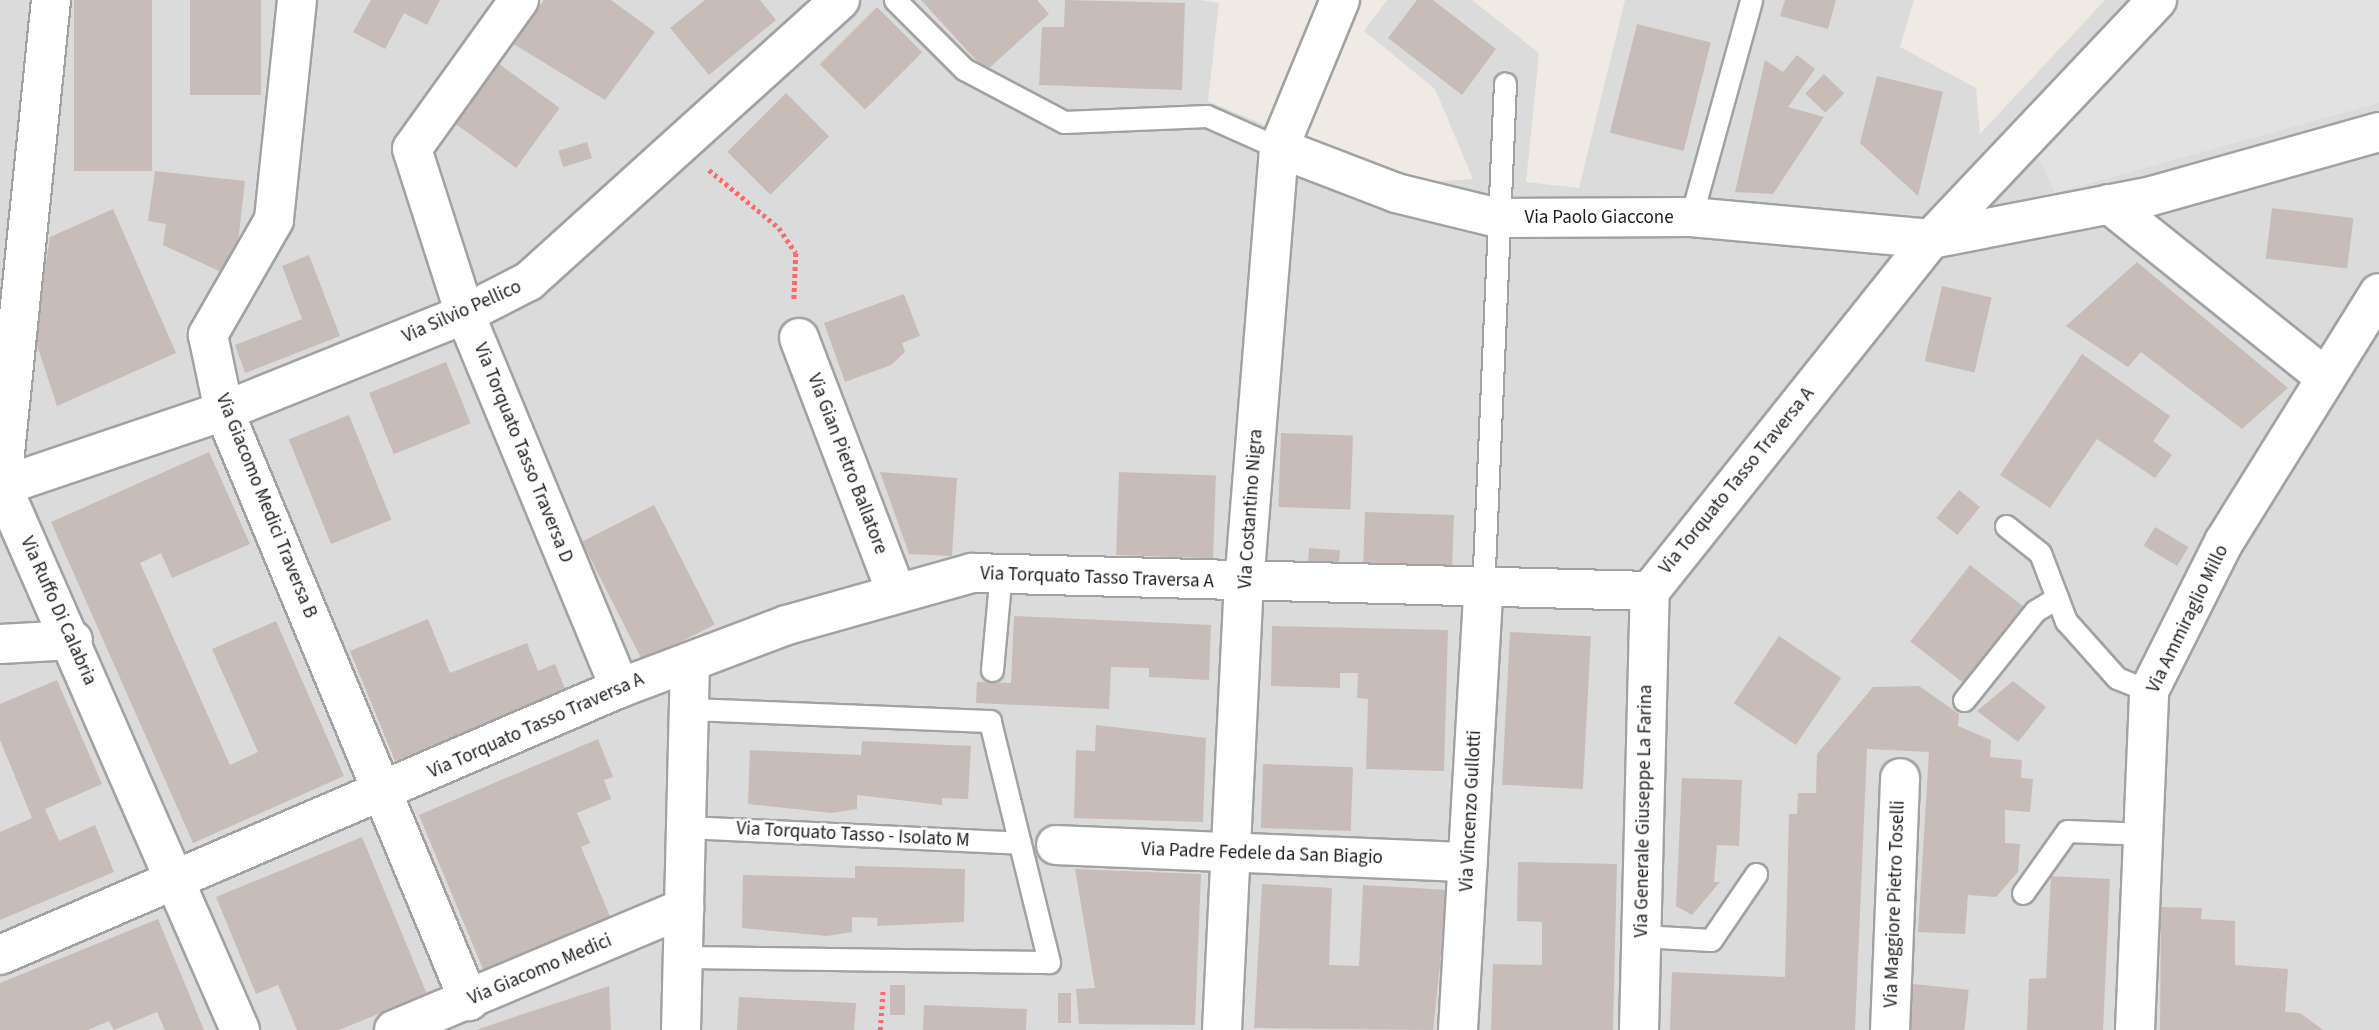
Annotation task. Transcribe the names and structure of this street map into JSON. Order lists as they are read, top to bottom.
{
  "streets": {
    "street": [
      "Via Paolo Giaccone",
      "Via Silvio Pellico",
      "Via Torquato Tasso Traversa D",
      "Via Gian Pietro Ballatore",
      "Via Torquato Tasso Traversa A",
      "Via Giacomo Medici Traversa B",
      "Via Costantino Nigra",
      "Via Ruffo Di Calabria",
      "Via Ammiraglio Millo",
      "Via Vincenzo Gullotti",
      "Via Generale Giuseppe La Farina",
      "Via Padre Fedele da San Biagio",
      "Via Maggiore Pietro Toselli",
      "Via Giacomo Medici"
    ],
    "lane": ["Via Torquato Tasso - Isolato M"]
  },
  "crossings": [
    ["Via Paolo Giaccone", "Via Torquato Tasso Traversa A"],
    ["Via Paolo Giaccone", "Via Costantino Nigra"],
    ["Via Silvio Pellico", "Via Torquato Tasso Traversa D"],
    ["Via Silvio Pellico", "Via Giacomo Medici Traversa B"],
    ["Via Silvio Pellico", "Via Ruffo Di Calabria"],
    ["Via Torquato Tasso Traversa D", "Via Torquato Tasso Traversa A"],
    ["Via Gian Pietro Ballatore", "Via Torquato Tasso Traversa A"],
    ["Via Torquato Tasso Traversa A", "Via Giacomo Medici Traversa B"],
    ["Via Torquato Tasso Traversa A", "Via Costantino Nigra"],
    ["Via Torquato Tasso Traversa A", "Via Ruffo Di Calabria"],
    ["Via Torquato Tasso Traversa A", "Via Vincenzo Gullotti"],
    ["Via Torquato Tasso Traversa A", "Via Generale Giuseppe La Farina"],
    ["Via Giacomo Medici Traversa B", "Via Giacomo Medici"],
    ["Via Costantino Nigra", "Via Padre Fedele da San Biagio"],
    ["Via Vincenzo Gullotti", "Via Padre Fedele da San Biagio"],
    ["Via Torquato Tasso - Isolato M", "Via Padre Fedele da San Biagio"]
  ]
}
